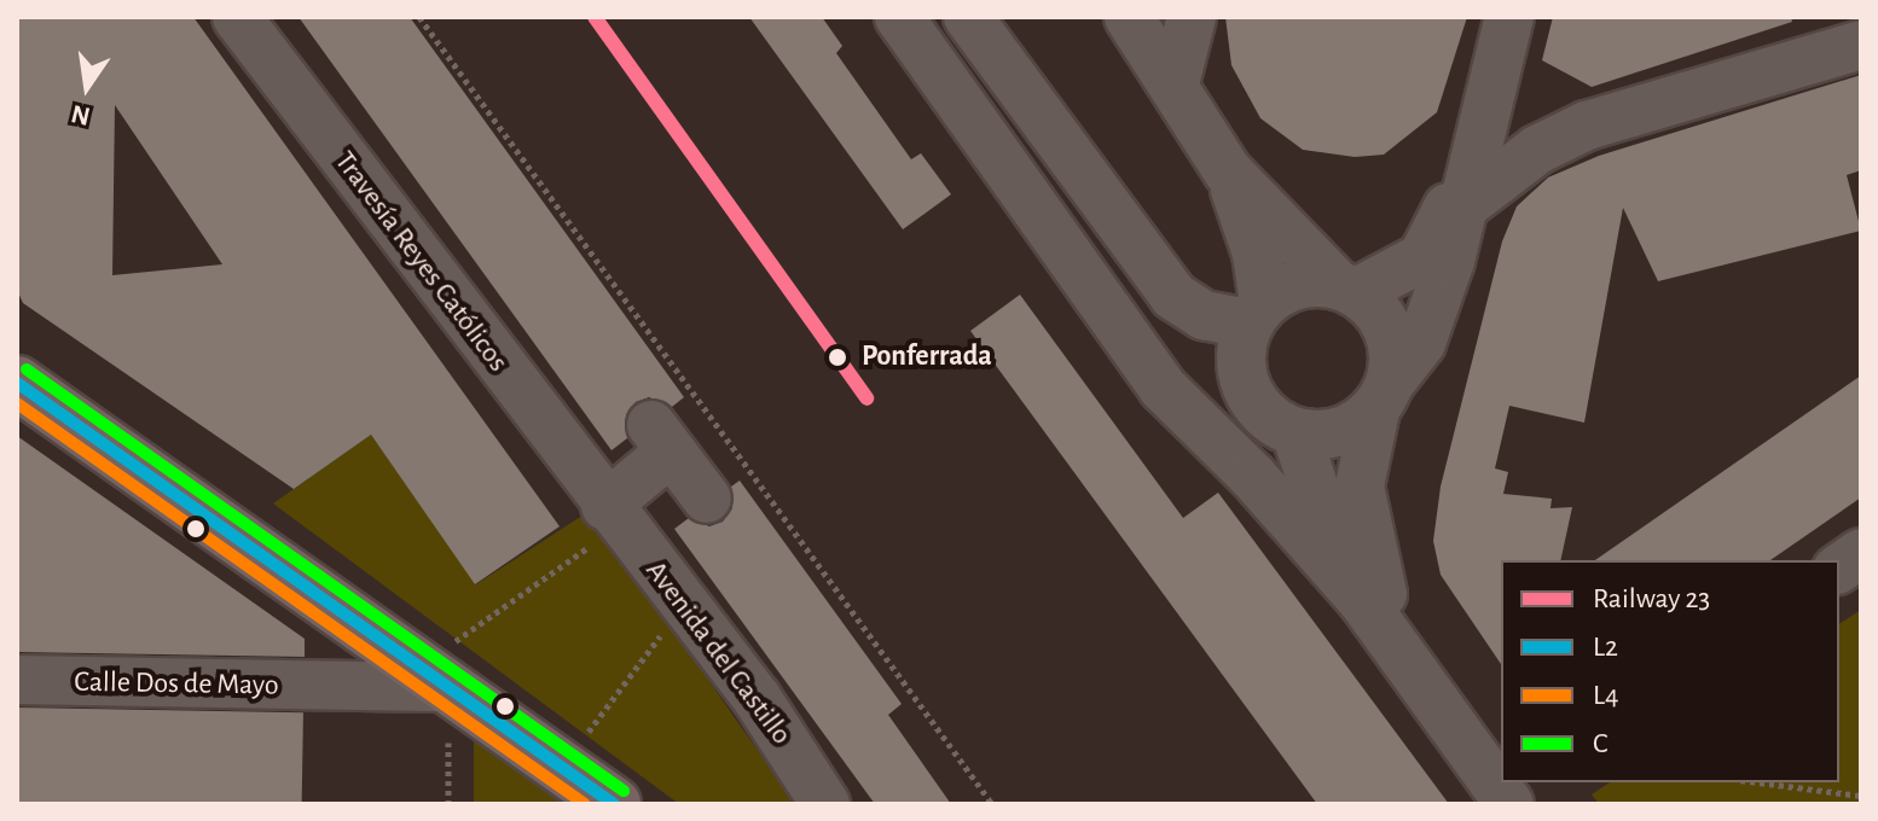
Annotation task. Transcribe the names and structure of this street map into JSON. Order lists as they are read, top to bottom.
{
  "streets": {
    "street": ["Travesía Reyes Católicos", "Avenida del Castillo", "Calle Dos de Mayo"]
  },
  "crossings": [
    ["Travesía Reyes Católicos", "Avenida del Castillo"]
  ],
  "places": ["Ponferrada"],
  "lines": [
    "rail line 23",
    "transit line C",
    "transit line L2",
    "transit line L4"
  ],
  "legend": [
    "Railway 23",
    "L2",
    "L4",
    "C"
  ],
  "north": "bottom"
}
